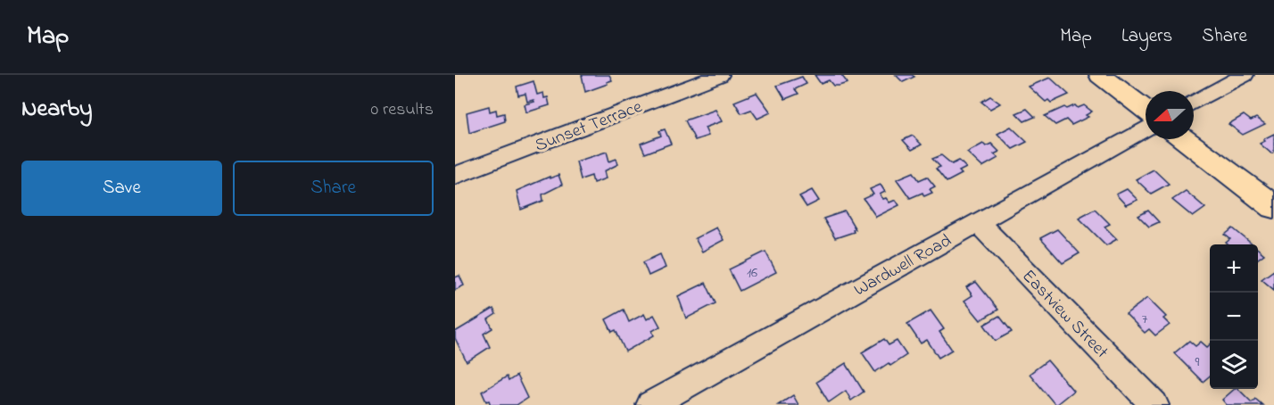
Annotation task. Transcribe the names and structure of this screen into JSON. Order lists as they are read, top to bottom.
{
  "streets": {
    "street": ["Sunset Terrace", "Wardwell Road", "Eastview Street"]
  },
  "crossings": [
    ["Wardwell Road", "Eastview Street"]
  ],
  "house_numbers": ["16", "7", "9"],
  "north": "left",
  "page": {
    "header": "Map",
    "nav": ["Map", "Layers", "Share"],
    "heading": ["Nearby", "0 results"],
    "buttons": ["Save", "Share"],
    "map_buttons": ["+", "−"]
  }
}
